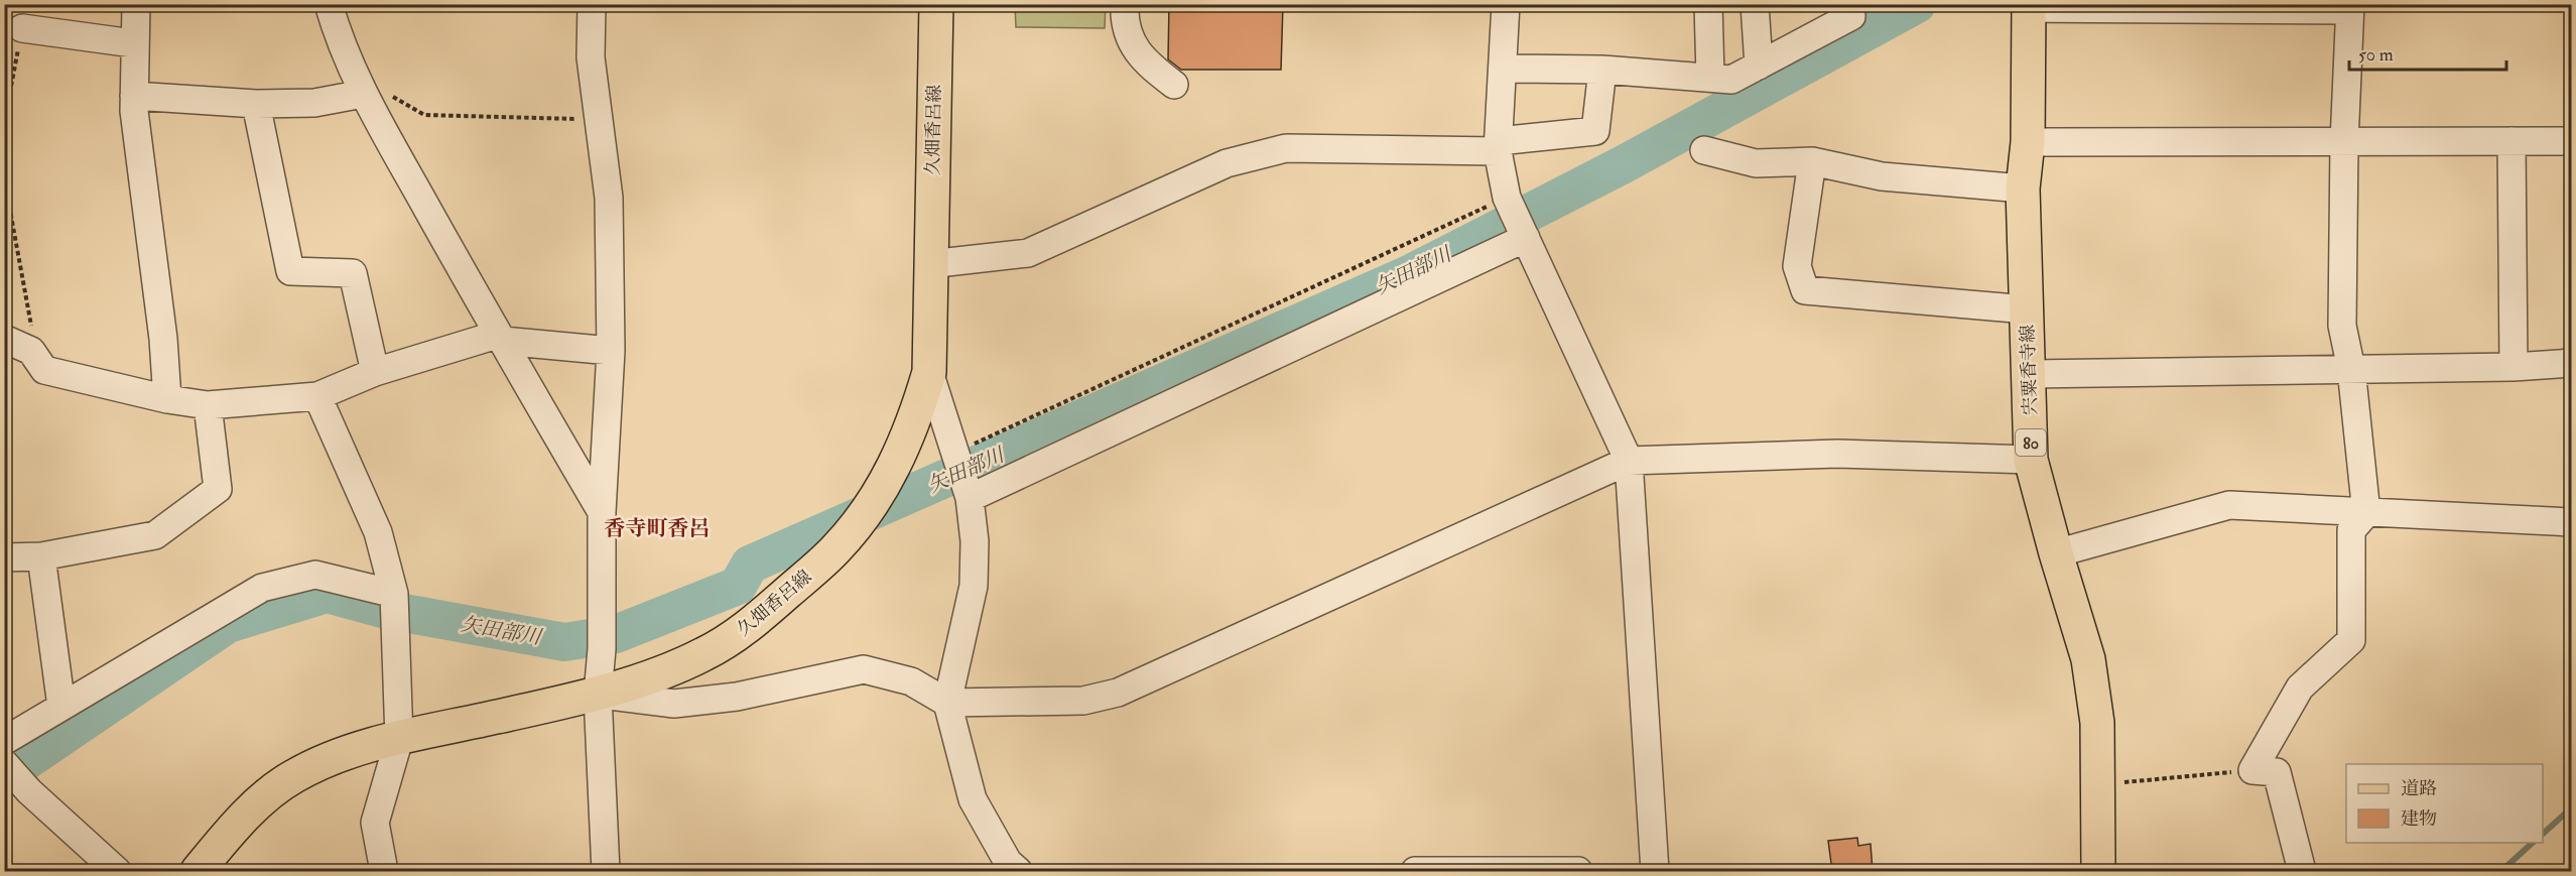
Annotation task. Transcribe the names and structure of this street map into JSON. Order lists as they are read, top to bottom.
{
  "streets": {
    "main road": ["久畑香呂線", "宍粟香寺線", "80"]
  },
  "districts": ["香寺町香呂"],
  "water": ["矢田部川"],
  "legend": ["道路", "建物"],
  "scale_bar": "50 m"
}
